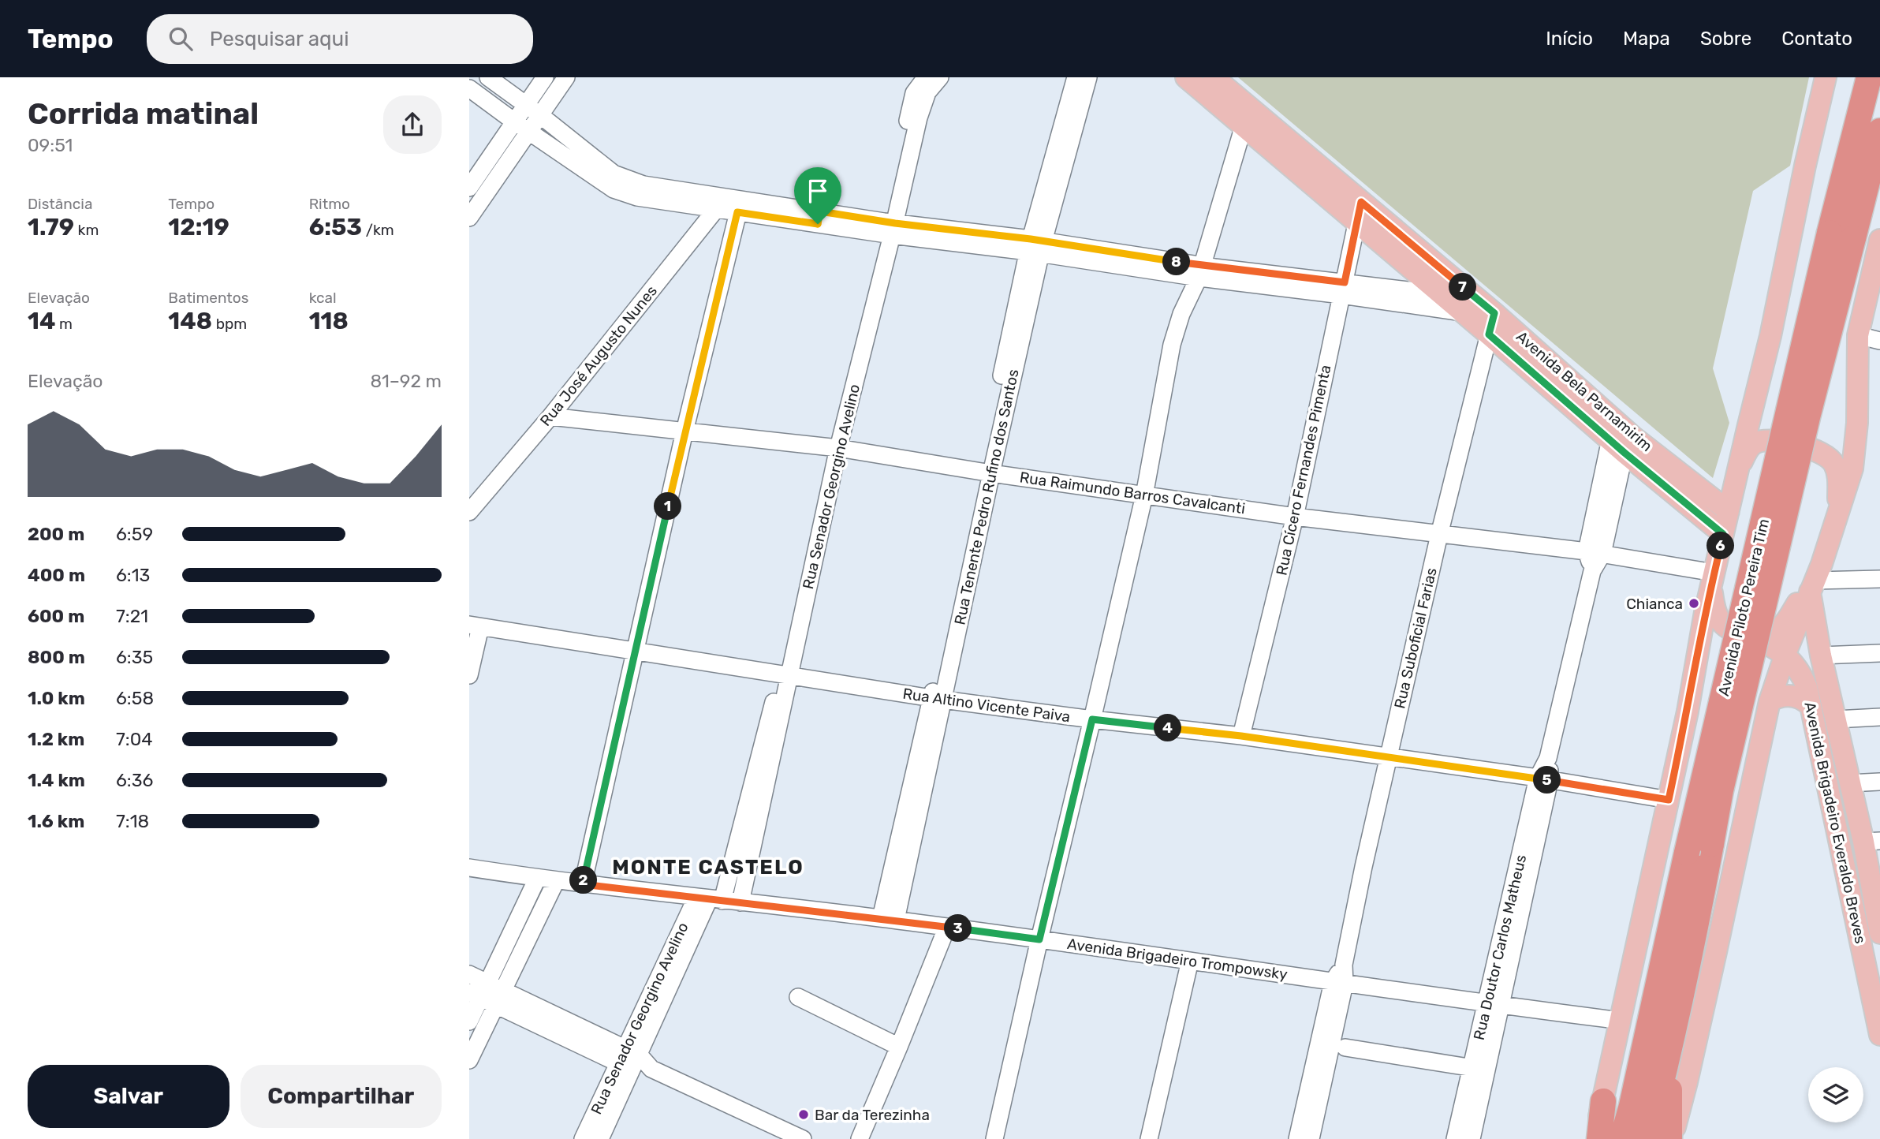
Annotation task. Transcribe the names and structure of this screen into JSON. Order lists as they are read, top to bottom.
{
  "streets": {
    "highway": ["Avenida Piloto Pereira Tim"],
    "main road": ["Avenida Bela Parnamirim", "Avenida Brigadeiro Everaldo Breves"],
    "street": [
      "Rua José Augusto Nunes",
      "Rua Cícero Fernandes Pimenta",
      "Rua Senador Georgino Avelino",
      "Rua Raimundo Barros Cavalcanti",
      "Rua Tenente Pedro Rufino dos Santos",
      "Rua Suboficial Farias",
      "Rua Altino Vicente Paiva",
      "Rua Doutor Carlos Matheus",
      "Avenida Brigadeiro Trompowsky"
    ]
  },
  "crossings": [
    ["Rua José Augusto Nunes", "Rua Raimundo Barros Cavalcanti"],
    ["Avenida Bela Parnamirim", "Rua Cícero Fernandes Pimenta"],
    ["Avenida Bela Parnamirim", "Rua Suboficial Farias"],
    ["Avenida Bela Parnamirim", "Rua Doutor Carlos Matheus"],
    ["Rua Cícero Fernandes Pimenta", "Rua Raimundo Barros Cavalcanti"],
    ["Rua Cícero Fernandes Pimenta", "Rua Altino Vicente Paiva"],
    ["Rua Senador Georgino Avelino", "Rua Raimundo Barros Cavalcanti"],
    ["Rua Senador Georgino Avelino", "Rua Altino Vicente Paiva"],
    ["Rua Senador Georgino Avelino", "Avenida Brigadeiro Trompowsky"],
    ["Rua Raimundo Barros Cavalcanti", "Rua Tenente Pedro Rufino dos Santos"],
    ["Rua Raimundo Barros Cavalcanti", "Rua Suboficial Farias"],
    ["Rua Raimundo Barros Cavalcanti", "Avenida Brigadeiro Everaldo Breves"],
    ["Rua Raimundo Barros Cavalcanti", "Rua Doutor Carlos Matheus"],
    ["Rua Tenente Pedro Rufino dos Santos", "Rua Altino Vicente Paiva"],
    ["Rua Tenente Pedro Rufino dos Santos", "Avenida Brigadeiro Trompowsky"],
    ["Rua Suboficial Farias", "Rua Altino Vicente Paiva"],
    ["Rua Suboficial Farias", "Avenida Brigadeiro Trompowsky"],
    ["Rua Altino Vicente Paiva", "Rua Doutor Carlos Matheus"],
    ["Rua Doutor Carlos Matheus", "Avenida Brigadeiro Trompowsky"]
  ],
  "districts": ["MONTE CASTELO"],
  "places": ["Chianca", "Bar da Terezinha"],
  "page": {
    "header": "Tempo",
    "search": "Pesquisar aqui",
    "nav": [
      "Início",
      "Mapa",
      "Sobre",
      "Contato"
    ],
    "heading": ["Corrida matinal", "09:51"],
    "stats": [
      ["Distância", "1.79 km"],
      ["Tempo", "12:19"],
      ["Ritmo", "6:53 /km"],
      ["Elevação", "14 m"],
      ["Batimentos", "148 bpm"],
      ["kcal", "118"]
    ],
    "pins": [
      "8",
      "7",
      "1",
      "6",
      "4",
      "5",
      "2",
      "3"
    ],
    "chart": ["Elevação", "81–92 m"],
    "list": [
      {
        "name": "200 m",
        "note": "6:59"
      },
      {
        "name": "400 m",
        "note": "6:13"
      },
      {
        "name": "600 m",
        "note": "7:21"
      },
      {
        "name": "800 m",
        "note": "6:35"
      },
      {
        "name": "1.0 km",
        "note": "6:58"
      },
      {
        "name": "1.2 km",
        "note": "7:04"
      },
      {
        "name": "1.4 km",
        "note": "6:36"
      },
      {
        "name": "1.6 km",
        "note": "7:18"
      }
    ],
    "buttons": ["Salvar", "Compartilhar"]
  }
}
